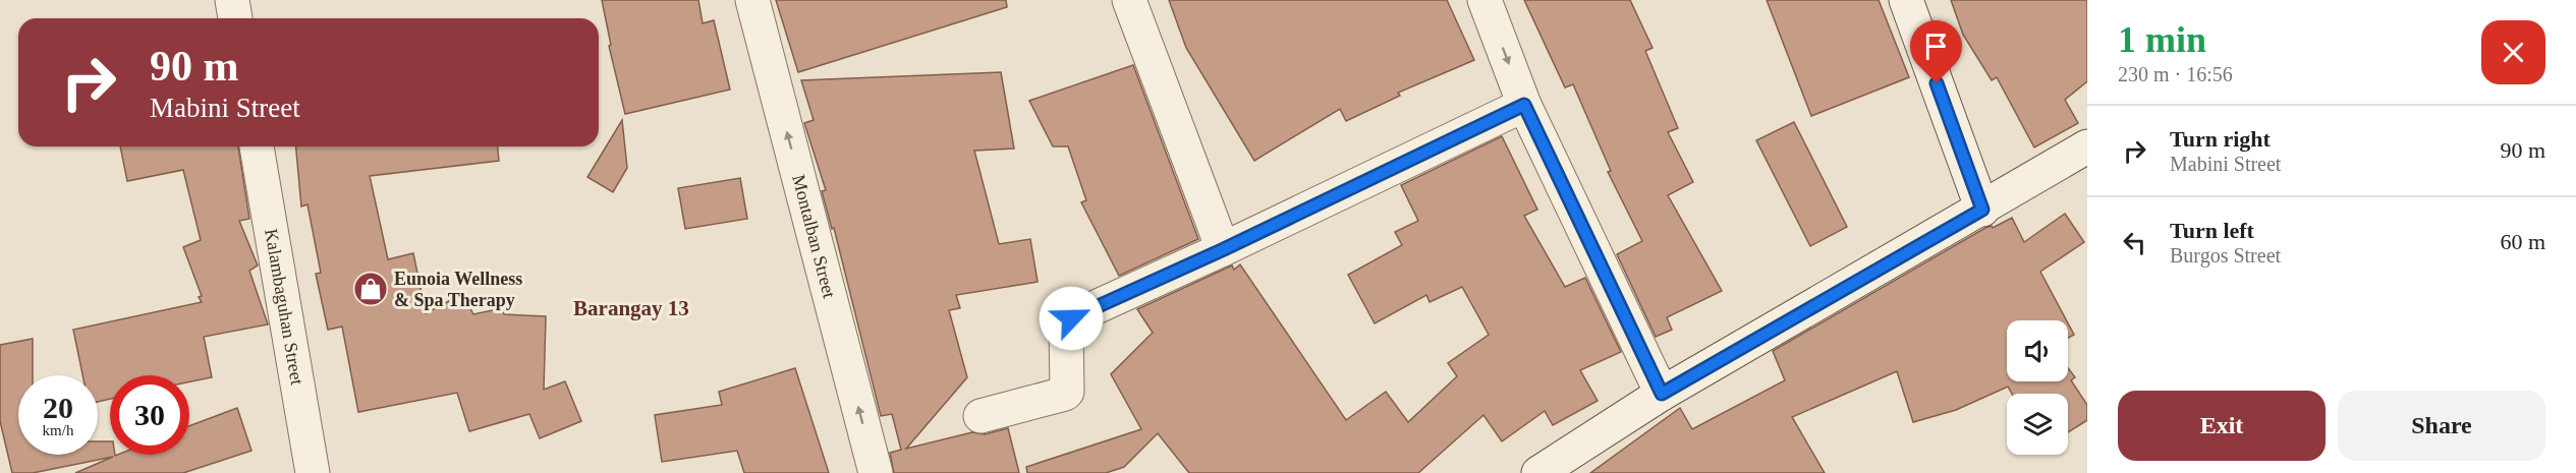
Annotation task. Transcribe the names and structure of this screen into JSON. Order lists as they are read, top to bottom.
{
  "streets": {
    "street": ["Montalban Street", "Kalambaguhan Street"]
  },
  "one_way": ["Montalban Street"],
  "districts": ["Barangay 13"],
  "places": {
    "shop": ["Eunoia Wellness & Spa Therapy"]
  },
  "page": {
    "heading": ["1 min", "230 m · 16:56"],
    "turn": ["90 m", "Mabini Street"],
    "list": [
      {
        "name": "Turn right",
        "note": "Mabini Street",
        "value": "90 m"
      },
      {
        "name": "Turn left",
        "note": "Burgos Street",
        "value": "60 m"
      }
    ],
    "speed": "20 km/h",
    "limit": "30",
    "buttons": ["Exit", "Share"]
  }
}
